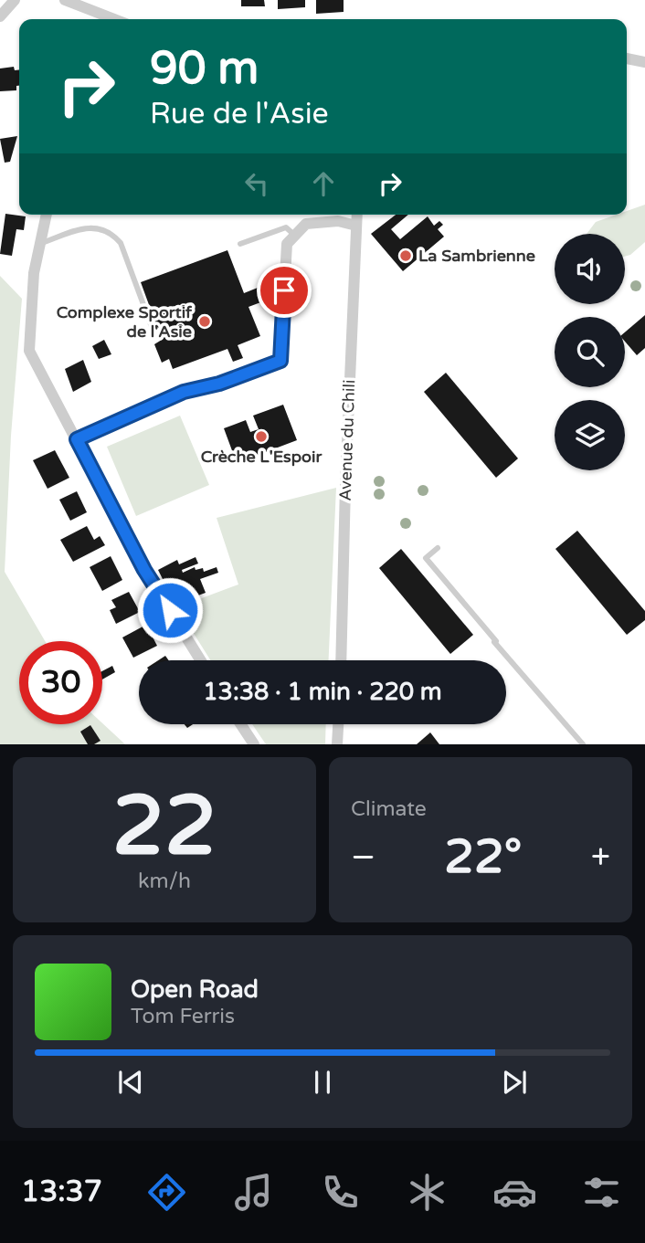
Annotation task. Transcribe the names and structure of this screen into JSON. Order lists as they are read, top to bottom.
{
  "streets": {
    "street": ["Avenue du Chili"]
  },
  "places": ["La Sambrienne", "Complexe Sportif de l'Asie", "Crèche L'Espoir"],
  "page": {
    "turn": ["90 m", "Rue de l'Asie"],
    "limit": "30",
    "trip": "13:38 · 1 min · 220 m",
    "tile": [
      ["22", "km/h"],
      "Climate"
    ],
    "heat": ["−", "22°", "+"],
    "song": ["Open Road", "Tom Ferris"],
    "tabs": "13:37"
  }
}
